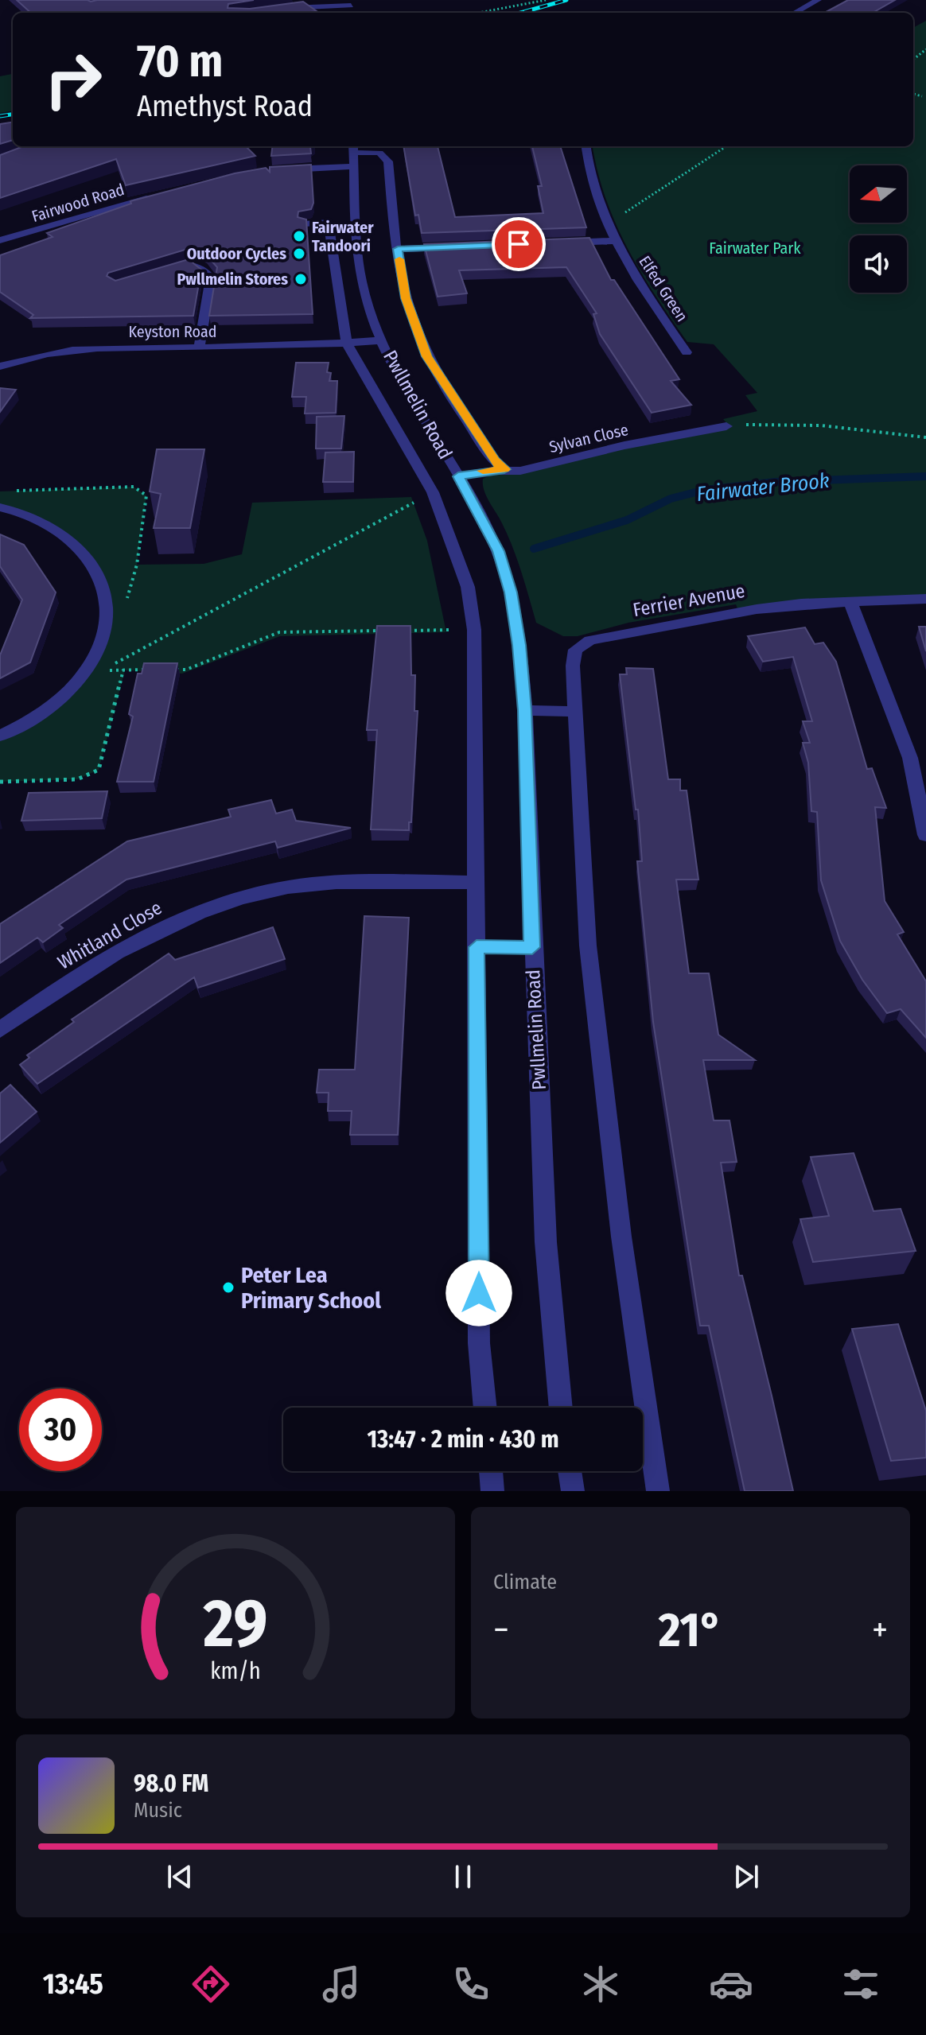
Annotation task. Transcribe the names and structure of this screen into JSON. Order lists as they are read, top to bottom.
{
  "streets": {
    "street": [
      "Fairwood Road",
      "Elfed Green",
      "Keyston Road",
      "Pwllmelin Road",
      "Sylvan Close",
      "Ferrier Avenue",
      "Whitland Close"
    ]
  },
  "crossings": [
    ["Keyston Road", "Pwllmelin Road"],
    ["Pwllmelin Road", "Sylvan Close"],
    ["Pwllmelin Road", "Whitland Close"]
  ],
  "water": ["Fairwater Brook"],
  "parks": ["Fairwater Park"],
  "places": [
    "Fairwater Tandoori",
    "Outdoor Cycles",
    "Pwllmelin Stores",
    "Peter Lea Primary School"
  ],
  "north": "left",
  "page": {
    "turn": ["70 m", "Amethyst Road"],
    "limit": "30",
    "trip": "13:47 · 2 min · 430 m",
    "tile": "Climate",
    "heat": ["−", "21°", "+"],
    "song": ["98.0 FM", "Music"],
    "tabs": "13:45",
    "gauge": ["29", "km/h"]
  }
}
